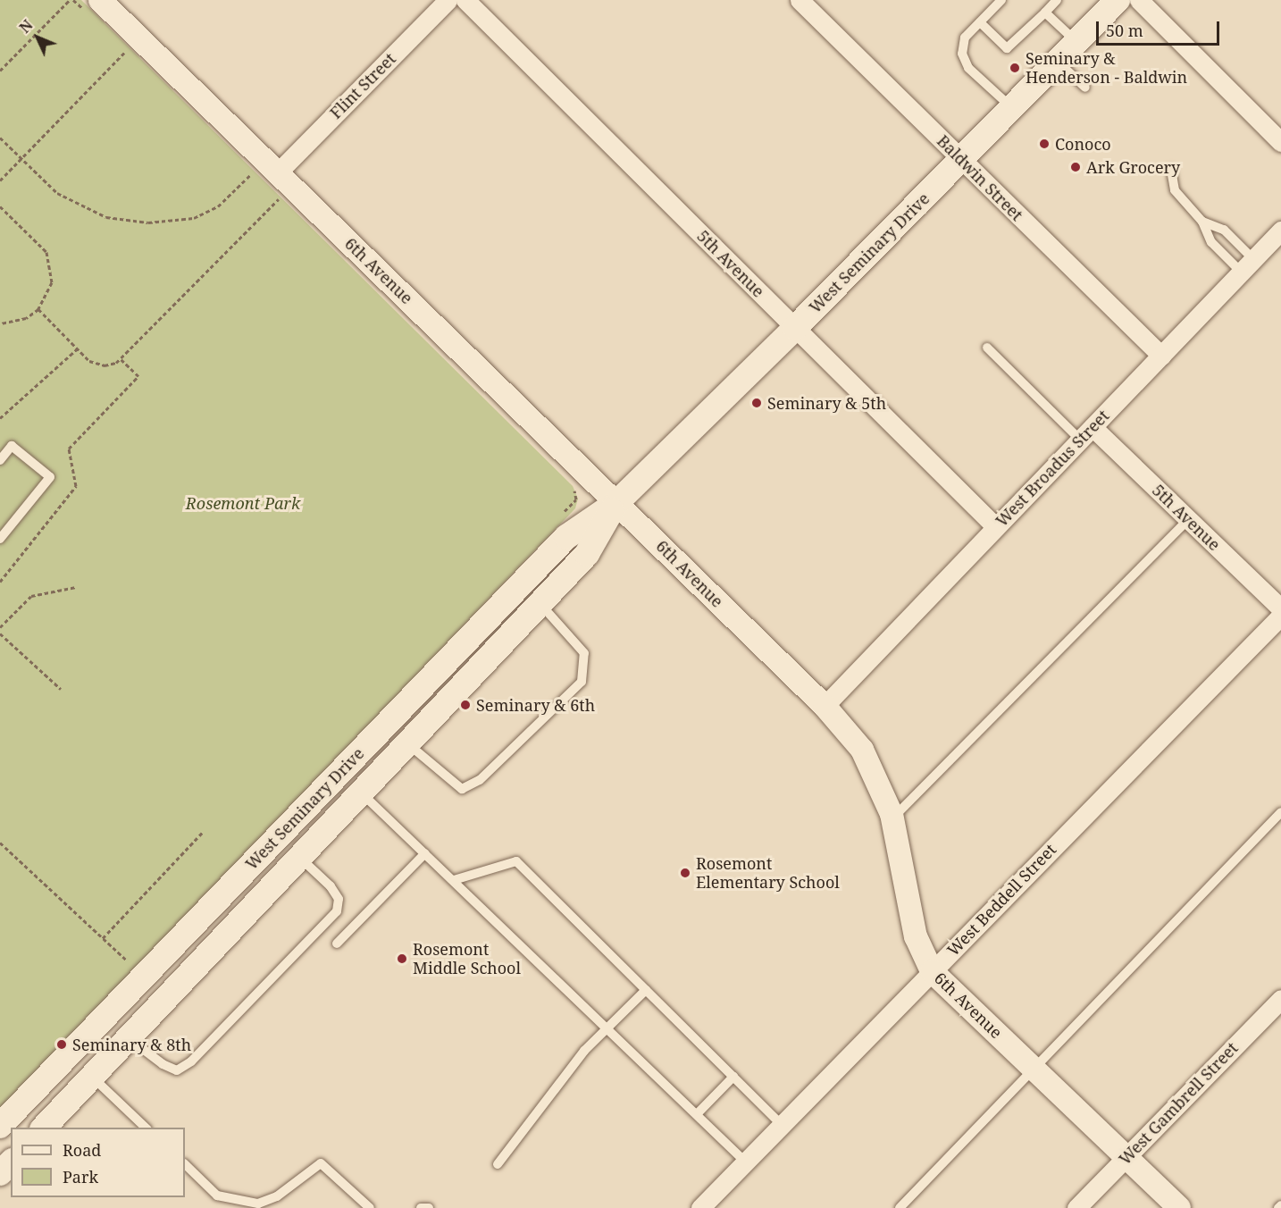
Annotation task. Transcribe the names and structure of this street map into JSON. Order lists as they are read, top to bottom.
{
  "streets": {
    "main road": ["West Seminary Drive"],
    "street": [
      "Flint Street",
      "Baldwin Street",
      "5th Avenue",
      "6th Avenue",
      "West Broadus Street",
      "West Beddell Street",
      "West Gambrell Street"
    ]
  },
  "crossings": [
    ["Flint Street", "6th Avenue"],
    ["Baldwin Street", "West Seminary Drive"],
    ["Baldwin Street", "West Broadus Street"],
    ["West Seminary Drive", "5th Avenue"],
    ["West Seminary Drive", "6th Avenue"],
    ["5th Avenue", "West Broadus Street"],
    ["6th Avenue", "West Broadus Street"],
    ["6th Avenue", "West Beddell Street"],
    ["6th Avenue", "West Gambrell Street"]
  ],
  "parks": ["Rosemont Park"],
  "places": [
    "Seminary & Henderson - Baldwin",
    "Conoco",
    "Ark Grocery",
    "Seminary & 5th",
    "Seminary & 6th",
    "Rosemont Elementary School",
    "Rosemont Middle School",
    "Seminary & 8th"
  ],
  "legend": ["Road", "Park"],
  "scale_bar": "50 m",
  "north": "top left"
}
